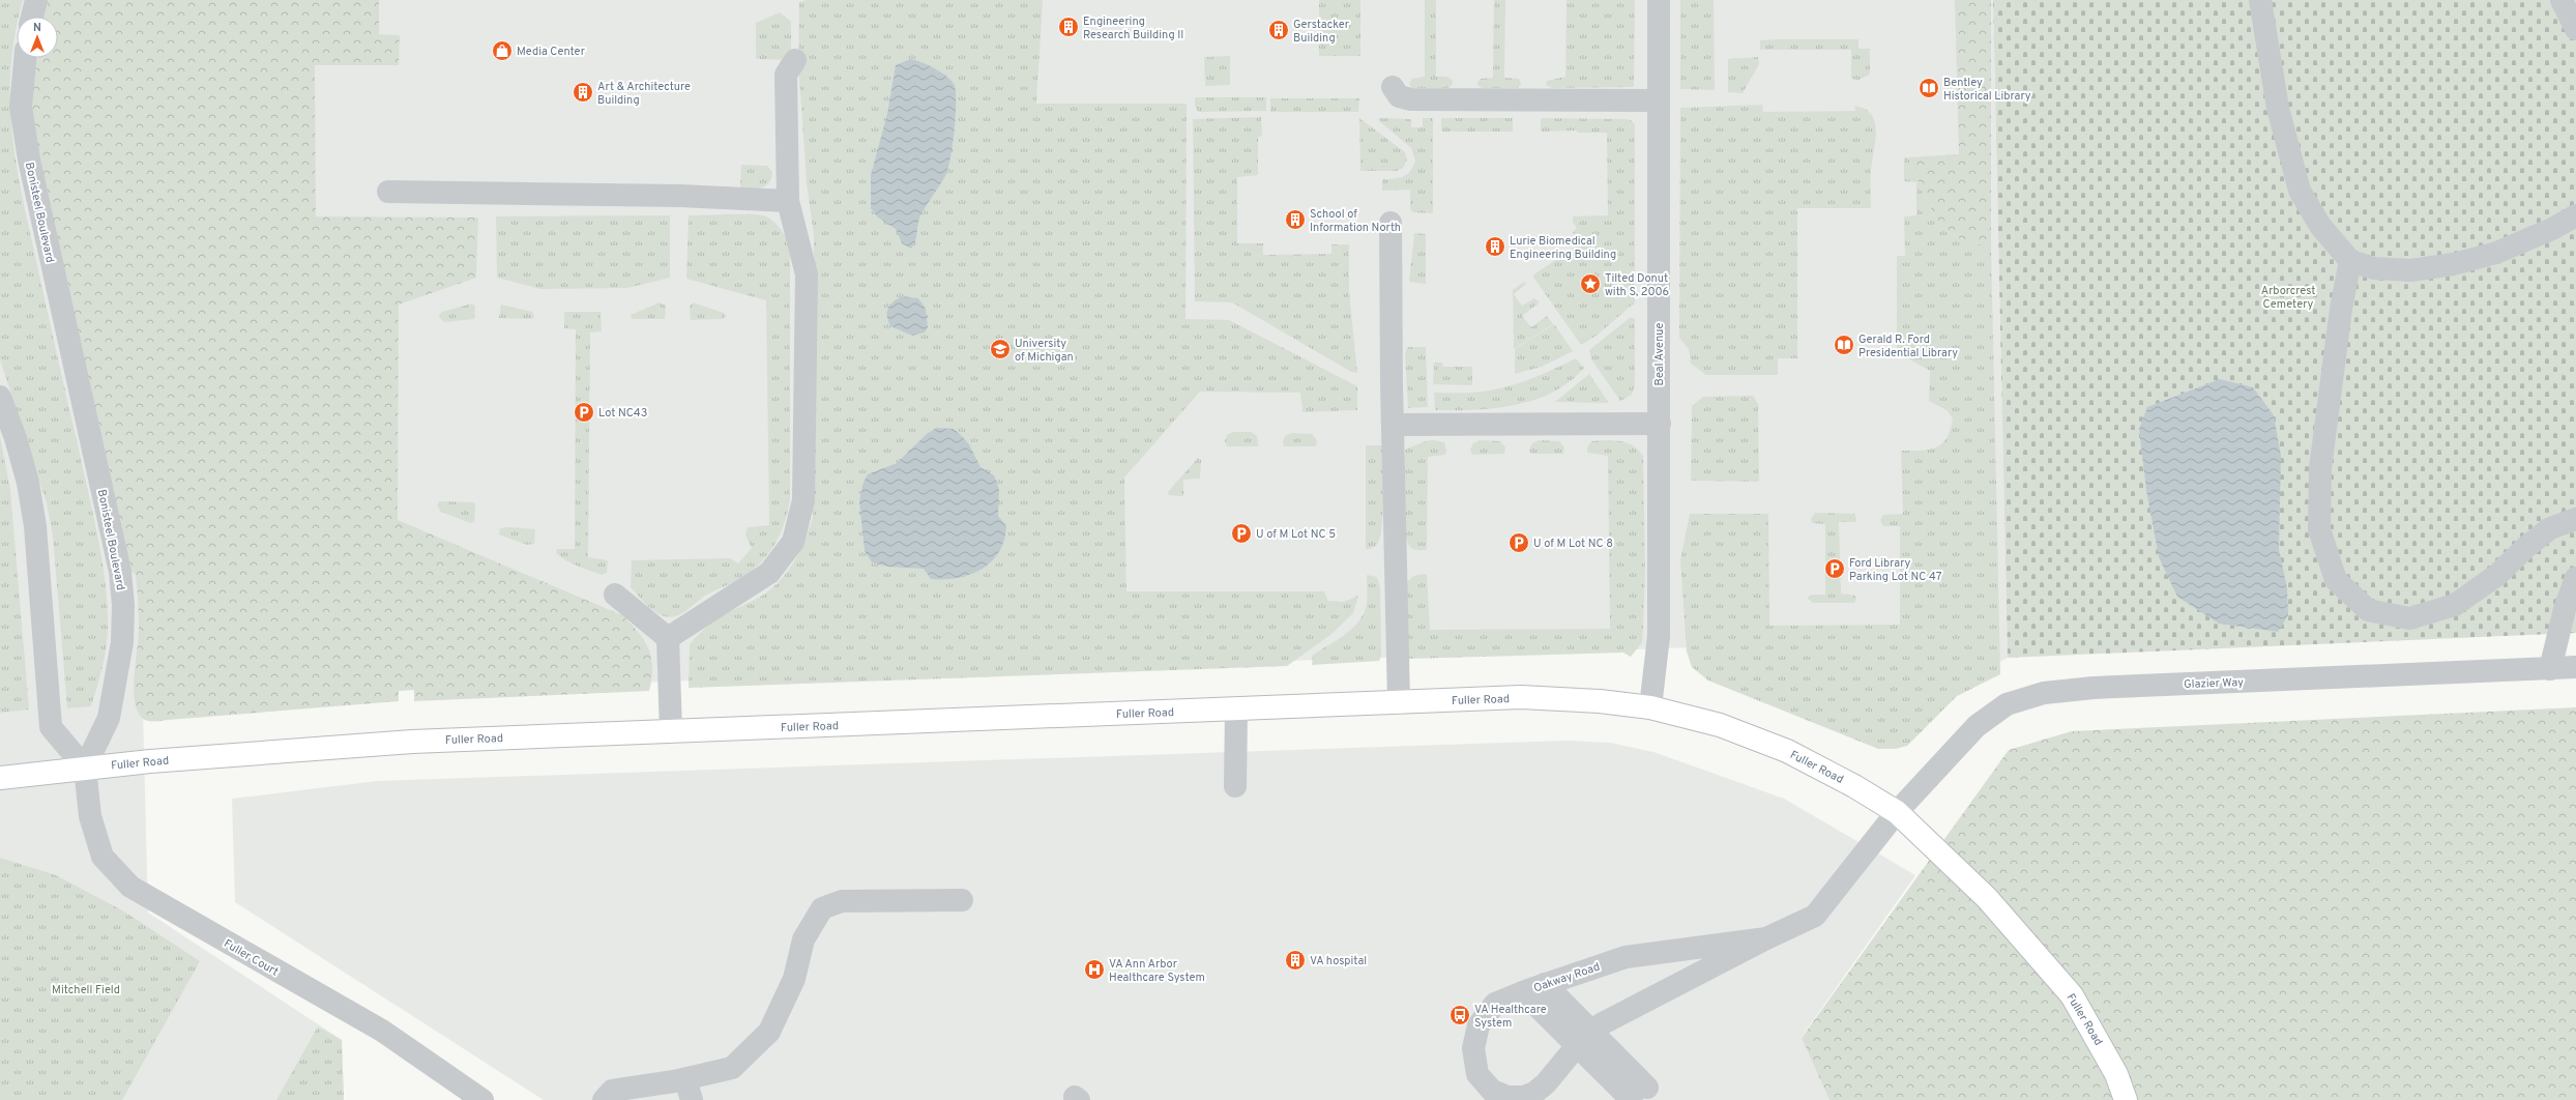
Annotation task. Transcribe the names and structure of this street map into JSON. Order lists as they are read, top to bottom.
{
  "streets": {
    "main road": ["Fuller Road"],
    "street": [
      "Bonisteel Boulevard",
      "Beal Avenue",
      "Glazier Way",
      "Fuller Court",
      "Oakway Road"
    ]
  },
  "crossings": [
    ["Bonisteel Boulevard", "Fuller Road"],
    ["Bonisteel Boulevard", "Fuller Court"],
    ["Beal Avenue", "Fuller Road"],
    ["Glazier Way", "Fuller Road"],
    ["Glazier Way", "Oakway Road"],
    ["Fuller Road", "Fuller Court"],
    ["Fuller Road", "Oakway Road"]
  ],
  "parks": ["Arborcrest Cemetery", "Mitchell Field"],
  "places": {
    "building": [
      "Engineering Research Building II",
      "Gerstacker Building",
      "Art & Architecture Building",
      "School of Information North",
      "Lurie Biomedical Engineering Building",
      "VA hospital"
    ],
    "shop": ["Media Center"],
    "library": ["Bentley Historical Library", "Gerald R. Ford Presidential Library"],
    "place": ["Tilted Donut with S, 2006"],
    "school or university": ["University of Michigan"],
    "parking": [
      "Lot NC43",
      "U of M Lot NC 5",
      "U of M Lot NC 8",
      "Ford Library Parking Lot NC 47"
    ],
    "hospital": ["VA Ann Arbor Healthcare System"],
    "bus stop": ["VA Healthcare System"]
  },
  "north": "top"
}
